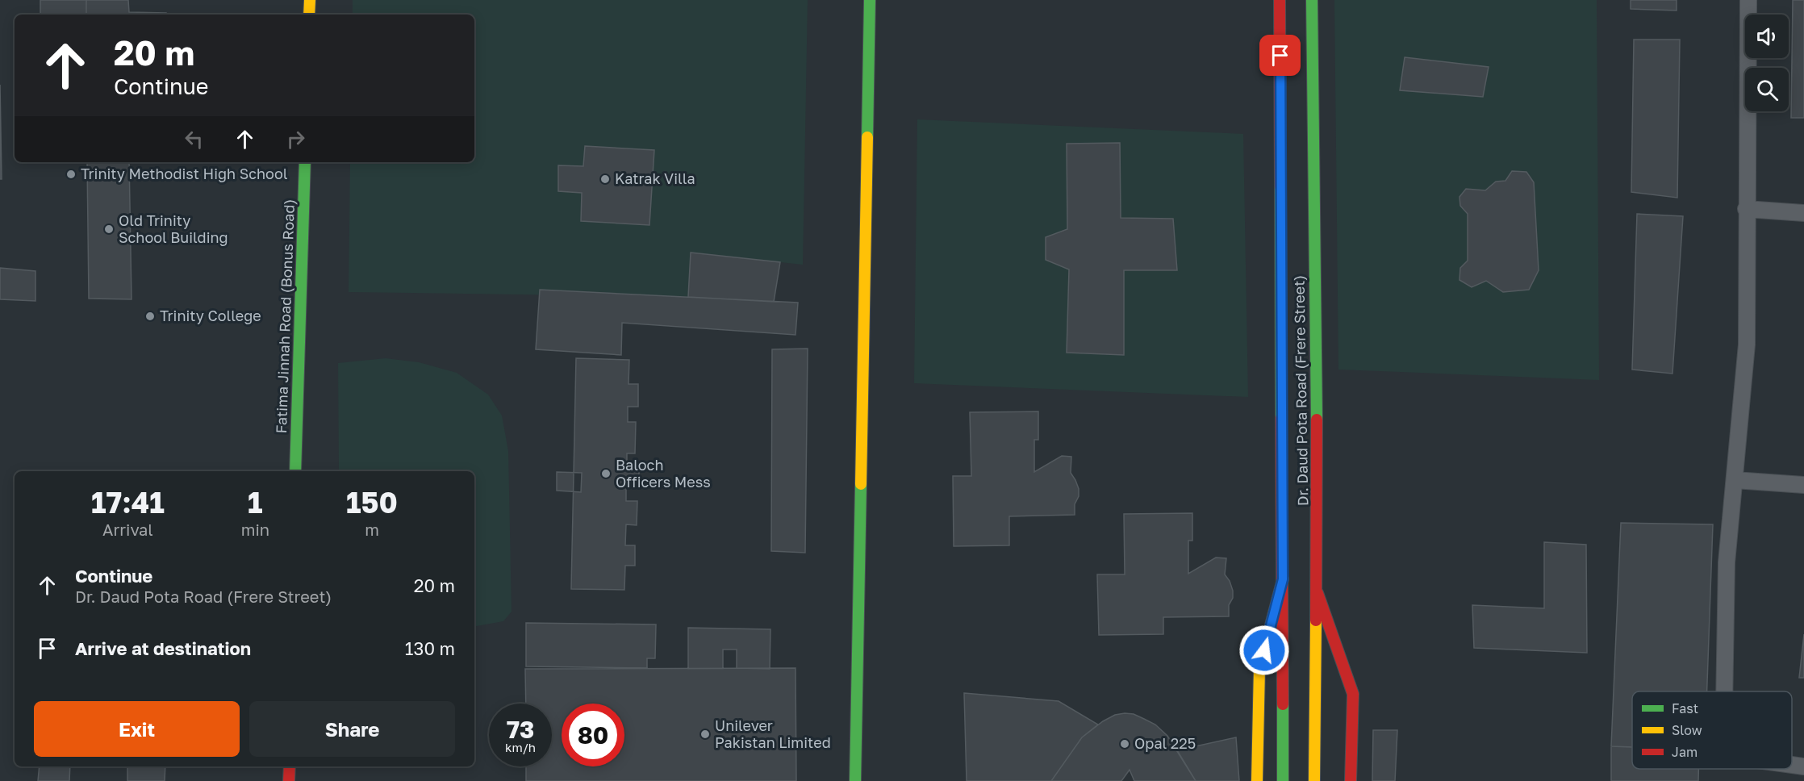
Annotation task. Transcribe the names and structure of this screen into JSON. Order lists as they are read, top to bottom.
{
  "streets": {
    "main road": ["Fatima Jinnah Road (Bonus Road)", "Dr. Daud Pota Road (Frere Street)"]
  },
  "places": [
    "Trinity Methodist High School",
    "Katrak Villa",
    "Old Trinity School Building",
    "Trinity College",
    "Baloch Officers Mess",
    "Unilever Pakistan Limited",
    "Opal 225"
  ],
  "legend": ["Fast", "Slow", "Jam"],
  "page": {
    "turn": ["20 m", "Continue"],
    "eta": [
      "17:41",
      "Arrival",
      "1",
      "min",
      "150",
      "m"
    ],
    "list": [
      {
        "name": "Continue",
        "note": "Dr. Daud Pota Road (Frere Street)",
        "value": "20 m"
      },
      {
        "name": "Arrive at destination",
        "value": "130 m"
      }
    ],
    "buttons": ["Exit", "Share"],
    "speed": "73 km/h",
    "limit": "80"
  }
}
